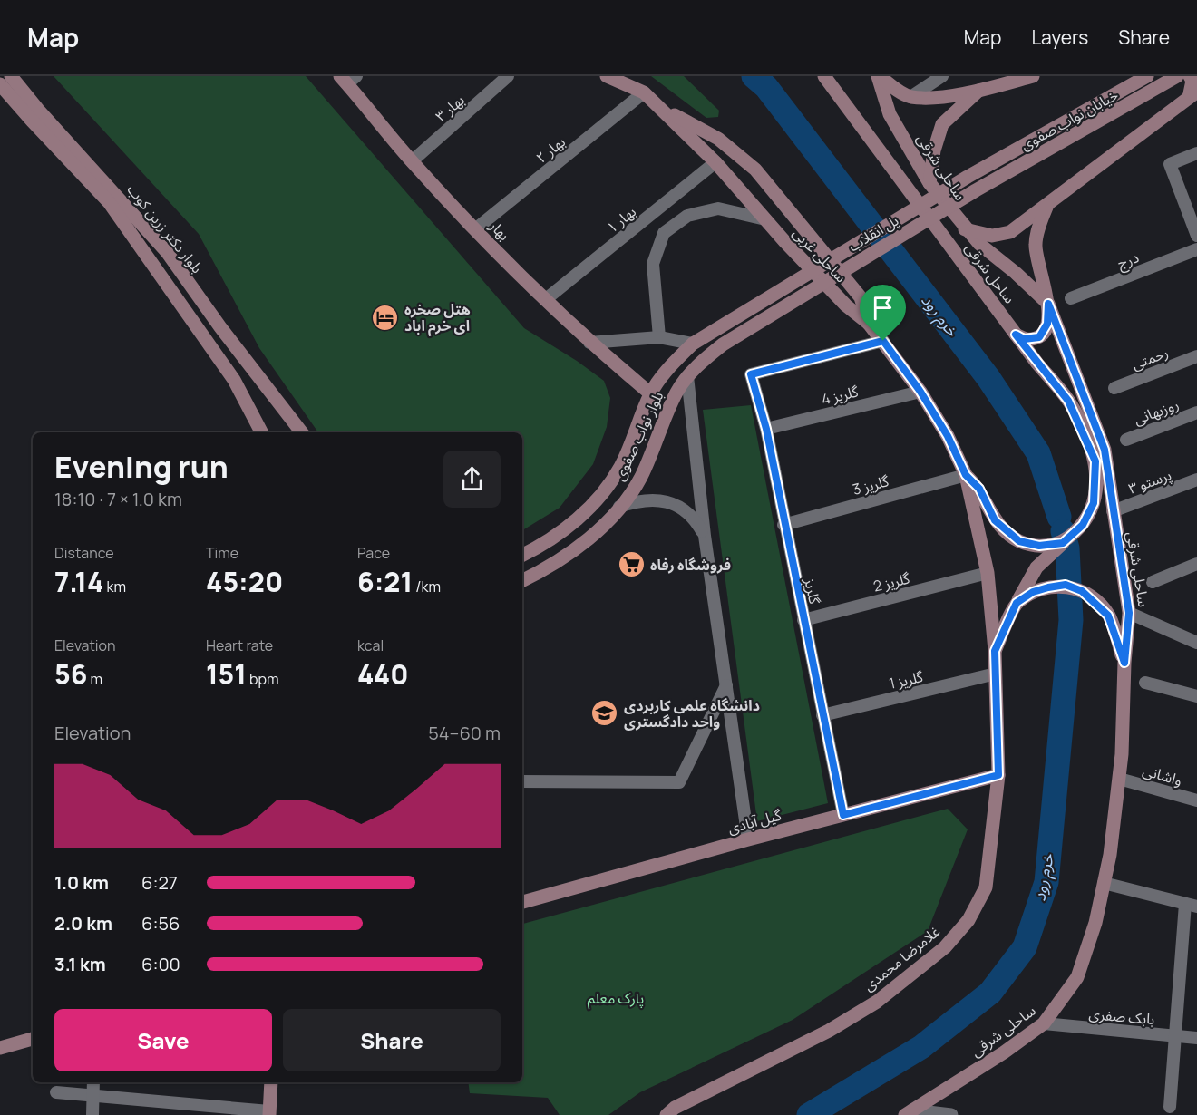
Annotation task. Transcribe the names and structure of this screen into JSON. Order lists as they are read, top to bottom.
{
  "streets": {
    "main road": [
      "خیابان نواب صفوی",
      "ساحلی شرقی",
      "بلوار دکتر زرین کوب",
      "بهار",
      "پل انقلاب",
      "ساحلی غربی",
      "ساحل شرقی",
      "بلوار نواب صفوی",
      "گیل آبادی",
      "غلامرضا محمدی"
    ],
    "street": [
      "بهار ۳",
      "بهار ۲",
      "بهار ۱",
      "درج",
      "رحمتی",
      "گلریز 4",
      "روزبهانی",
      "پرستو ۳",
      "گلریز 3",
      "گلریز 2",
      "گلریز",
      "گلریز 1",
      "واشانی",
      "بابک صفری"
    ]
  },
  "crossings": [
    ["بهار ۳", "بهار"],
    ["خیابان نواب صفوی", "پل انقلاب"],
    ["بهار ۲", "بهار"],
    ["بهار ۲", "ساحلی غربی"],
    ["ساحلی شرقی", "پرستو ۳"],
    ["ساحلی شرقی", "واشانی"],
    ["ساحلی شرقی", "بابک صفری"],
    ["بهار ۱", "بهار"],
    ["بهار ۱", "ساحلی غربی"],
    ["بهار", "بلوار نواب صفوی"],
    ["پل انقلاب", "بلوار نواب صفوی"],
    ["ساحلی غربی", "گلریز 4"],
    ["ساحلی غربی", "گلریز 3"],
    ["ساحلی غربی", "گلریز 2"],
    ["ساحلی غربی", "گلریز"],
    ["ساحلی غربی", "غلامرضا محمدی"],
    ["گلریز 4", "گلریز"],
    ["گلریز 3", "گلریز"],
    ["گلریز 2", "گلریز"],
    ["گلریز", "گلریز 1"],
    ["گلریز", "گیل آبادی"],
    ["گلریز 1", "غلامرضا محمدی"],
    ["گیل آبادی", "غلامرضا محمدی"]
  ],
  "water": ["خرم رود"],
  "parks": ["پارک معلم"],
  "places": {
    "hotel": ["هتل صخره ای خرم اباد"],
    "supermarket": ["فروشگاه رفاه"],
    "school or university": ["دانشگاه علمی کاربردی واحد دادگستری"]
  },
  "page": {
    "header": "Map",
    "nav": ["Map", "Layers", "Share"],
    "heading": ["Evening run", "18:10 · 7 × 1.0 km"],
    "stats": [
      ["Distance", "7.14 km"],
      ["Time", "45:20"],
      ["Pace", "6:21 /km"],
      ["Elevation", "56 m"],
      ["Heart rate", "151 bpm"],
      ["kcal", "440"]
    ],
    "chart": ["Elevation", "54–60 m"],
    "list": [
      {
        "name": "1.0 km",
        "note": "6:27"
      },
      {
        "name": "2.0 km",
        "note": "6:56"
      },
      {
        "name": "3.1 km",
        "note": "6:00"
      }
    ],
    "buttons": ["Save", "Share"]
  }
}
